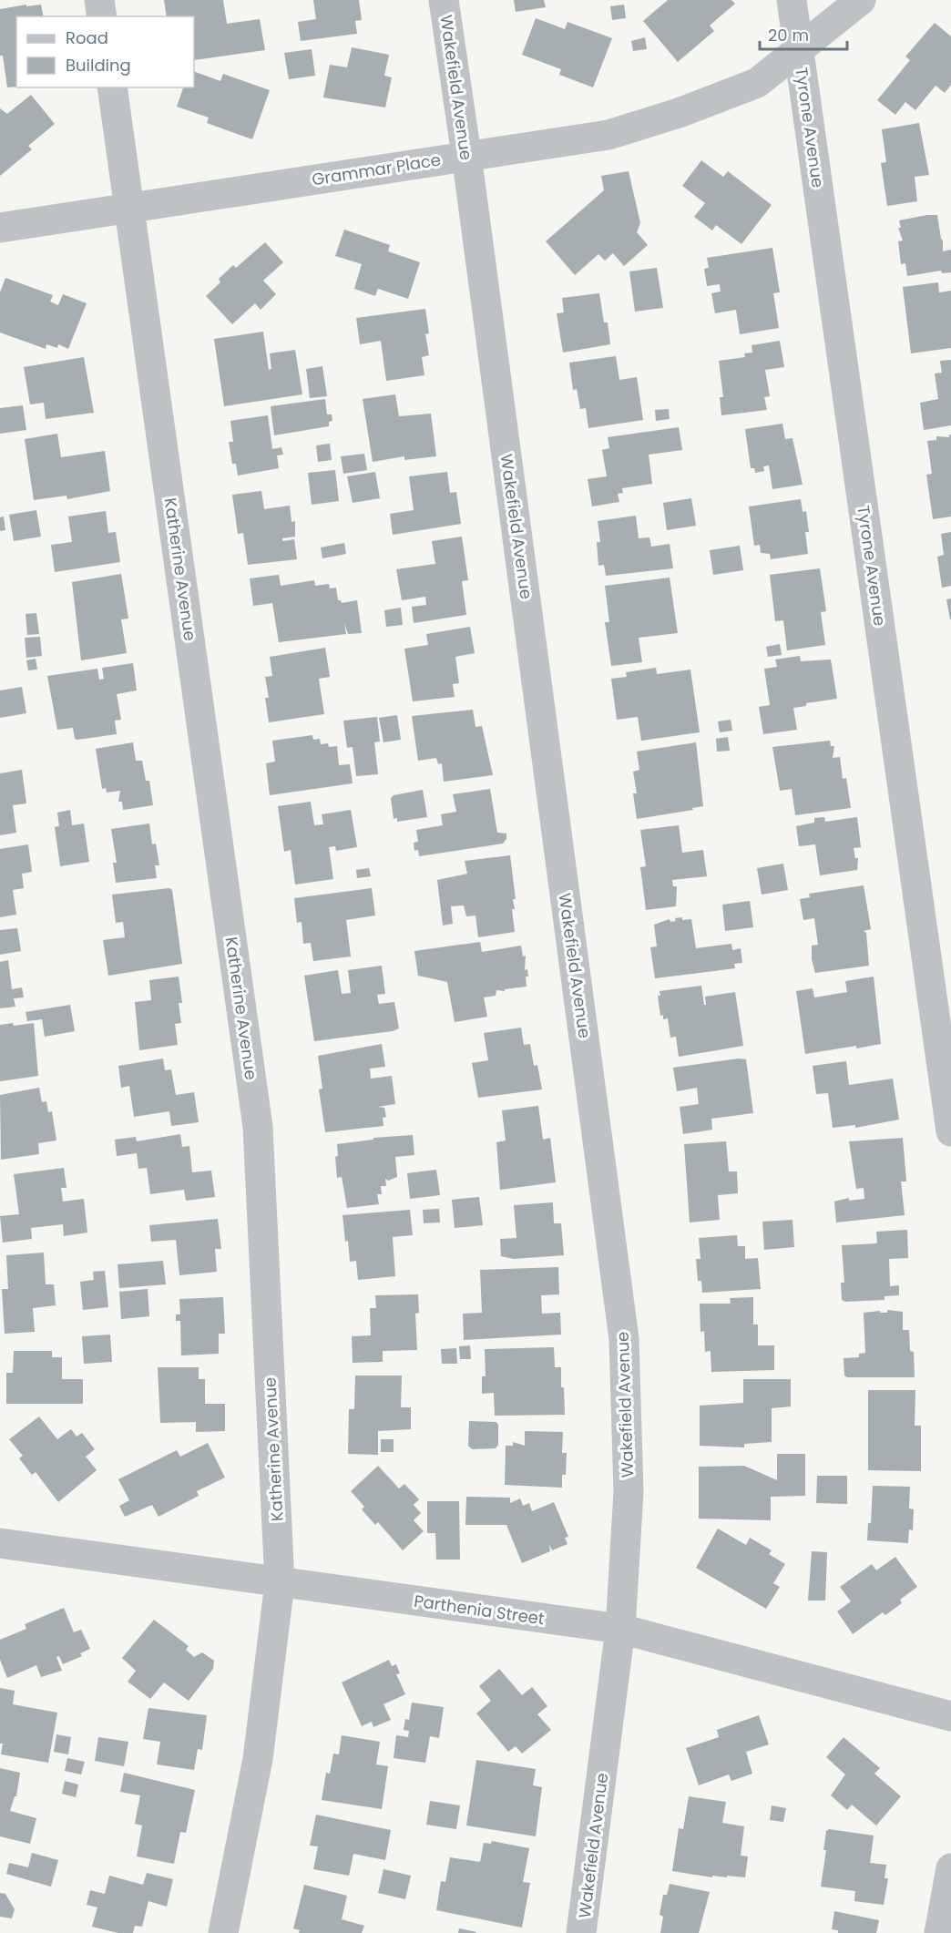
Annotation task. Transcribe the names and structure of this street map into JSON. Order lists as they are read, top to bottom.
{
  "streets": {
    "street": [
      "Wakefield Avenue",
      "Tyrone Avenue",
      "Grammar Place",
      "Katherine Avenue",
      "Parthenia Street"
    ]
  },
  "crossings": [
    ["Wakefield Avenue", "Grammar Place"],
    ["Wakefield Avenue", "Parthenia Street"],
    ["Tyrone Avenue", "Grammar Place"],
    ["Grammar Place", "Katherine Avenue"],
    ["Katherine Avenue", "Parthenia Street"]
  ],
  "legend": ["Road", "Building"],
  "scale_bar": "20 m"
}
